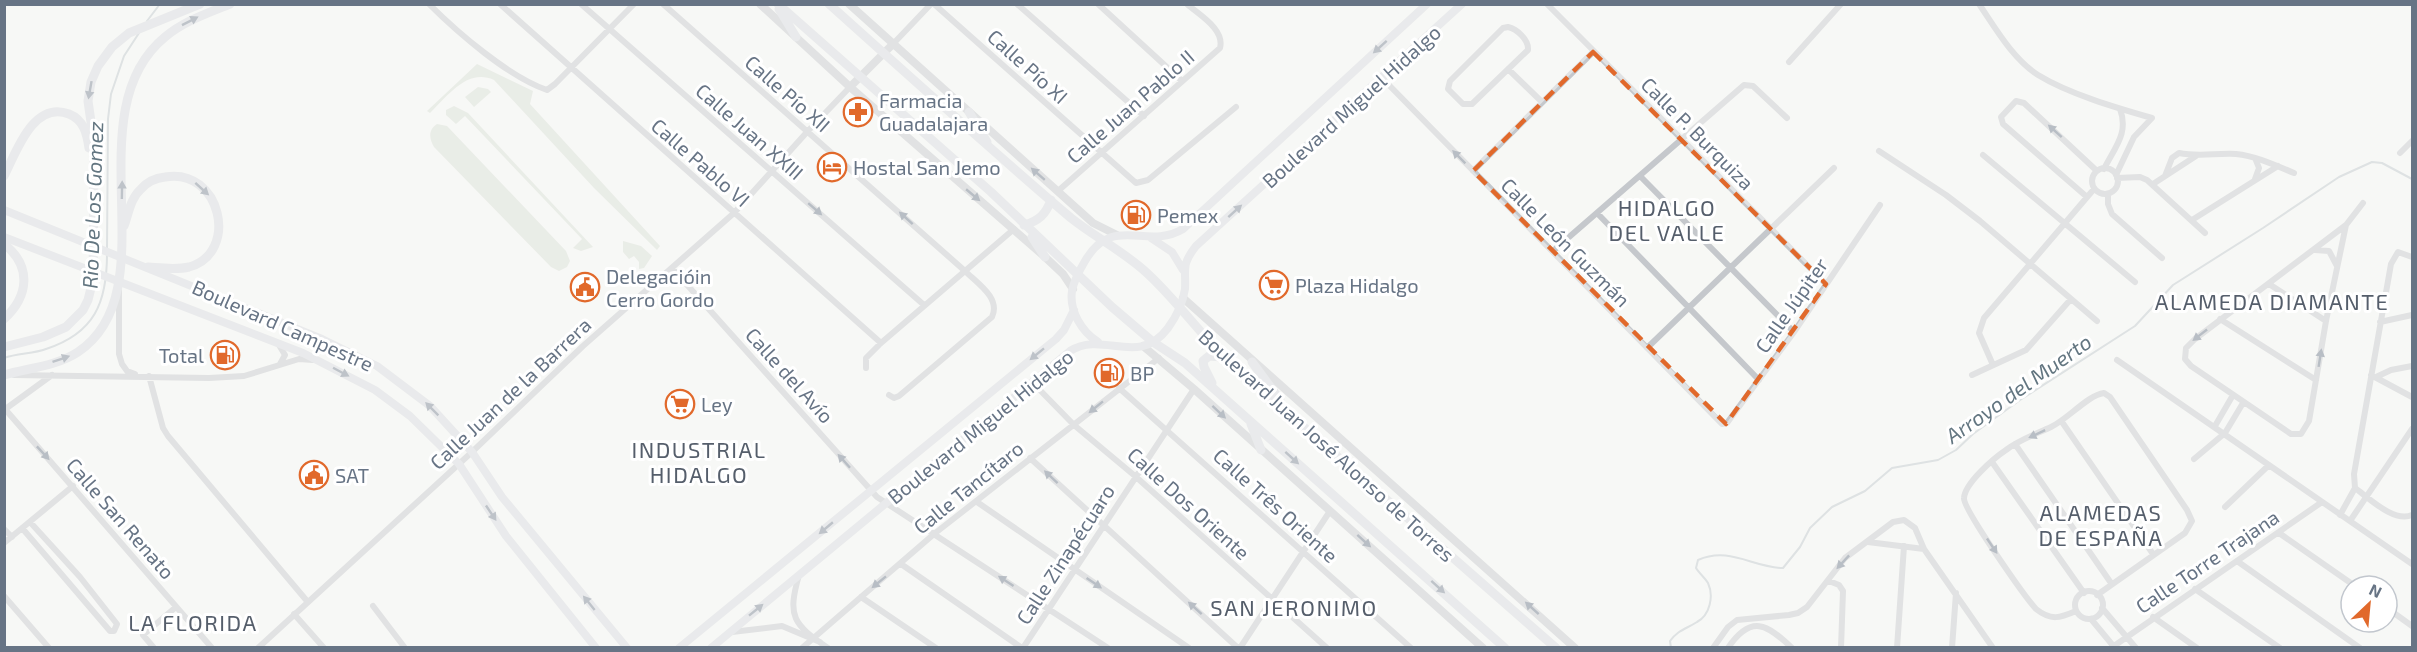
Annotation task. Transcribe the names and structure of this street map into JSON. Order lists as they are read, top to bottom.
{
  "streets": {
    "main road": ["Boulevard Miguel Hidalgo", "Boulevard Campestre", "Boulevard Juan José Alonso de Torres"],
    "street": [
      "Calle Pío XI",
      "Calle Pío XII",
      "Calle Juan Pablo II",
      "Calle Juan XXIII",
      "Calle P. Burquiza",
      "Calle Pablo VI",
      "Calle León Guzmán",
      "Calle Júpiter",
      "Calle del Avío",
      "Calle Juan de la Barrera",
      "Calle Tancítaro",
      "Calle Dos Oriente",
      "Calle Três Oriente",
      "Calle San Renato",
      "Calle Zinapécuaro",
      "Calle Torre Trajana"
    ]
  },
  "crossings": [
    ["Calle Pío XI", "Calle Juan Pablo II"],
    ["Calle Pío XI", "Calle Juan de la Barrera"],
    ["Calle Pío XII", "Calle Juan de la Barrera"],
    ["Boulevard Miguel Hidalgo", "Calle León Guzmán"],
    ["Boulevard Miguel Hidalgo", "Calle del Avío"],
    ["Boulevard Miguel Hidalgo", "Boulevard Juan José Alonso de Torres"],
    ["Boulevard Miguel Hidalgo", "Calle Dos Oriente"],
    ["Calle Juan XXIII", "Calle Juan de la Barrera"],
    ["Calle P. Burquiza", "Calle Júpiter"],
    ["Calle Pablo VI", "Calle Juan de la Barrera"],
    ["Calle León Guzmán", "Calle Júpiter"],
    ["Boulevard Campestre", "Calle Juan de la Barrera"],
    ["Calle del Avío", "Calle Juan de la Barrera"],
    ["Calle del Avío", "Calle Tancítaro"],
    ["Calle del Avío", "Calle Zinapécuaro"],
    ["Calle Juan de la Barrera", "Boulevard Juan José Alonso de Torres"],
    ["Calle Tancítaro", "Calle Dos Oriente"],
    ["Calle Tancítaro", "Calle Três Oriente"],
    ["Calle Dos Oriente", "Calle Zinapécuaro"],
    ["Calle Três Oriente", "Calle Zinapécuaro"]
  ],
  "one_way": ["Calle Pío XII", "Calle Juan XXIII"],
  "districts": [
    "HIDALGO DEL VALLE",
    "ALAMEDA DIAMANTE",
    "INDUSTRIAL HIDALGO",
    "ALAMEDAS DE ESPAÑA",
    "SAN JERONIMO",
    "LA FLORIDA"
  ],
  "water": ["Rio De Los Gomez", "Arroyo del Muerto"],
  "places": {
    "pharmacy": ["Farmacia Guadalajara"],
    "hotel": ["Hostal San Jemo"],
    "fuel station": ["Pemex", "Total", "BP"],
    "supermarket": ["Plaza Hidalgo", "Ley"],
    "public building": ["Delegacióin Cerro Gordo", "SAT"]
  },
  "north": "top right"
}
